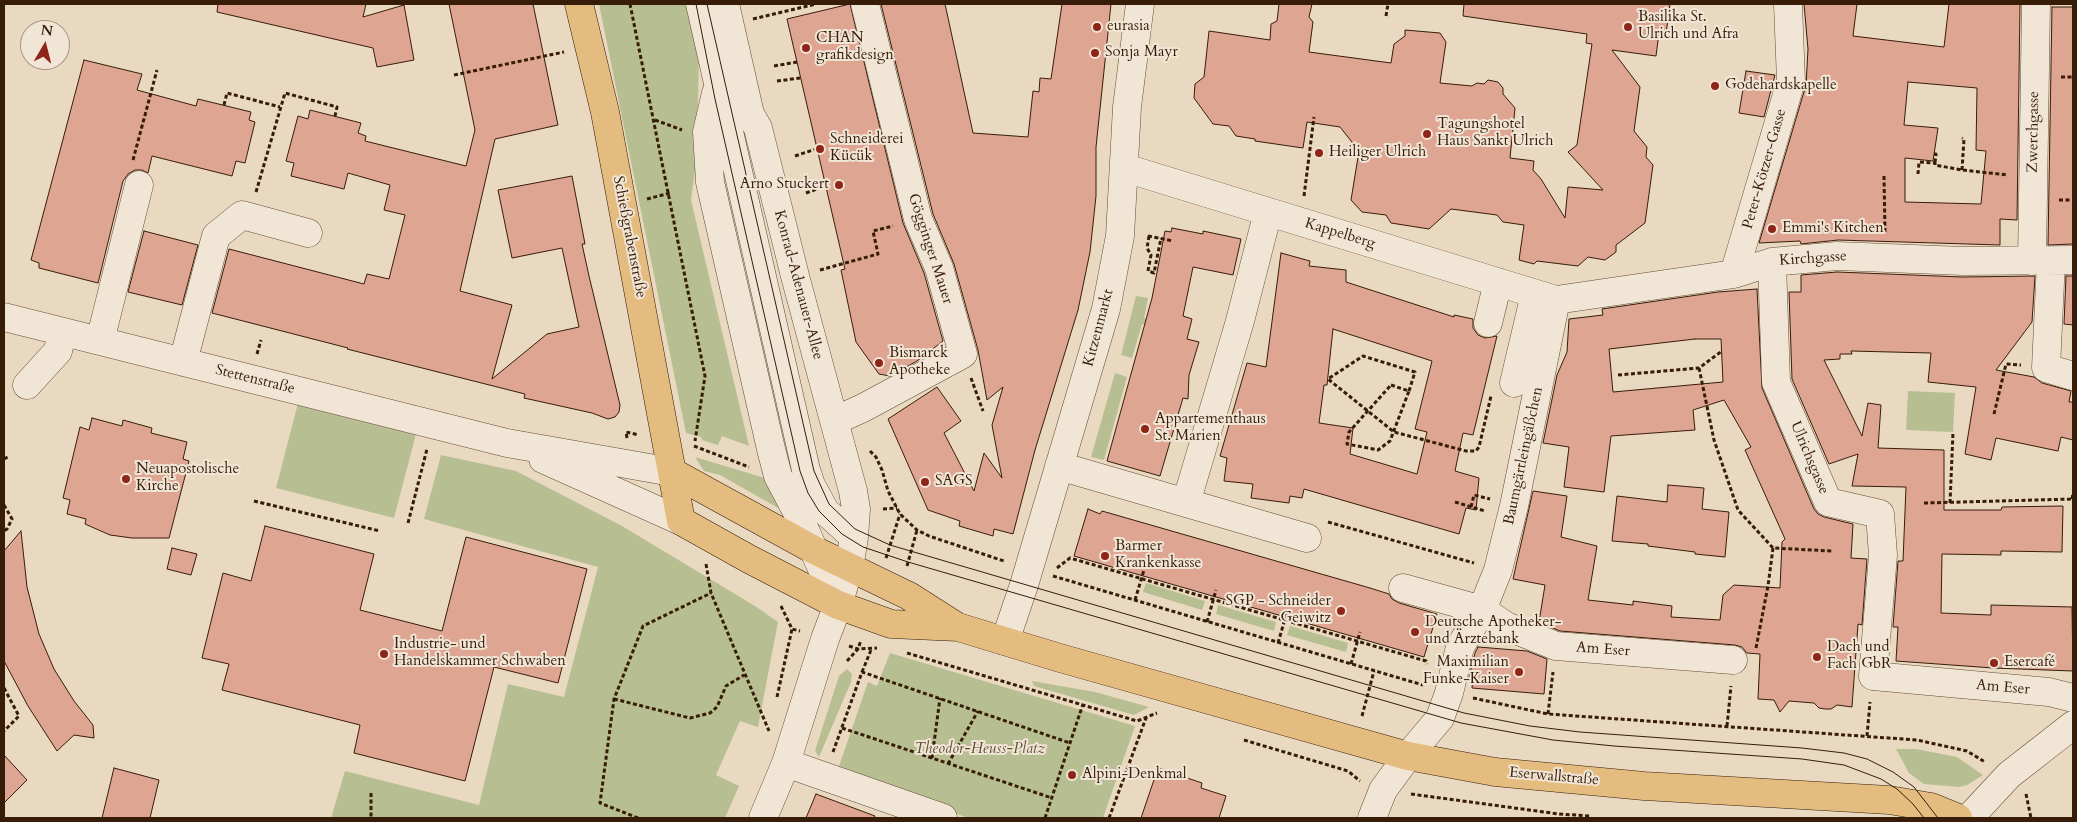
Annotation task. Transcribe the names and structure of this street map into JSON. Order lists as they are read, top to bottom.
{
  "streets": {
    "main road": ["Schießgrabenstraße", "Eserwallstraße"],
    "street": [
      "Zwerchgasse",
      "Peter-Kötzer-Gasse",
      "Kappelberg",
      "Gögginger Mauer",
      "Kirchgasse",
      "Konrad-Adenauer-Allee",
      "Kitzenmarkt",
      "Stettenstraße",
      "Baumgärtleingäßchen",
      "Ulrichsgasse",
      "Am Eser"
    ]
  },
  "crossings": [
    ["Zwerchgasse", "Kirchgasse"],
    ["Peter-Kötzer-Gasse", "Kirchgasse"],
    ["Kappelberg", "Kirchgasse"],
    ["Kappelberg", "Kitzenmarkt"],
    ["Kappelberg", "Baumgärtleingäßchen"],
    ["Schießgrabenstraße", "Stettenstraße"],
    ["Kirchgasse", "Baumgärtleingäßchen"],
    ["Kirchgasse", "Ulrichsgasse"],
    ["Kitzenmarkt", "Eserwallstraße"],
    ["Baumgärtleingäßchen", "Am Eser"],
    ["Baumgärtleingäßchen", "Eserwallstraße"],
    ["Ulrichsgasse", "Am Eser"]
  ],
  "parks": ["Theodor-Heuss-Platz"],
  "places": [
    "eurasia",
    "Basilika St. Ulrich und Afra",
    "CHAN grafikdesign",
    "Sonja Mayr",
    "Godehardskapelle",
    "Tagungshotel Haus Sankt Ulrich",
    "Schneiderei Kücük",
    "Heiliger Ulrich",
    "Arno Stuckert",
    "Emmi's Kitchen",
    "Bismarck Apotheke",
    "Appartementhaus St. Marien",
    "Neuapostolische Kirche",
    "SAGS",
    "Barmer Krankenkasse",
    "SGP - Schneider Geiwitz",
    "Deutsche Apotheker- und Ärztebank",
    "Industrie- und Handelskammer Schwaben",
    "Dach und Fach GbR",
    "Esercafé",
    "Maximilian Funke-Kaiser",
    "Alpini-Denkmal"
  ],
  "north": "top"
}
